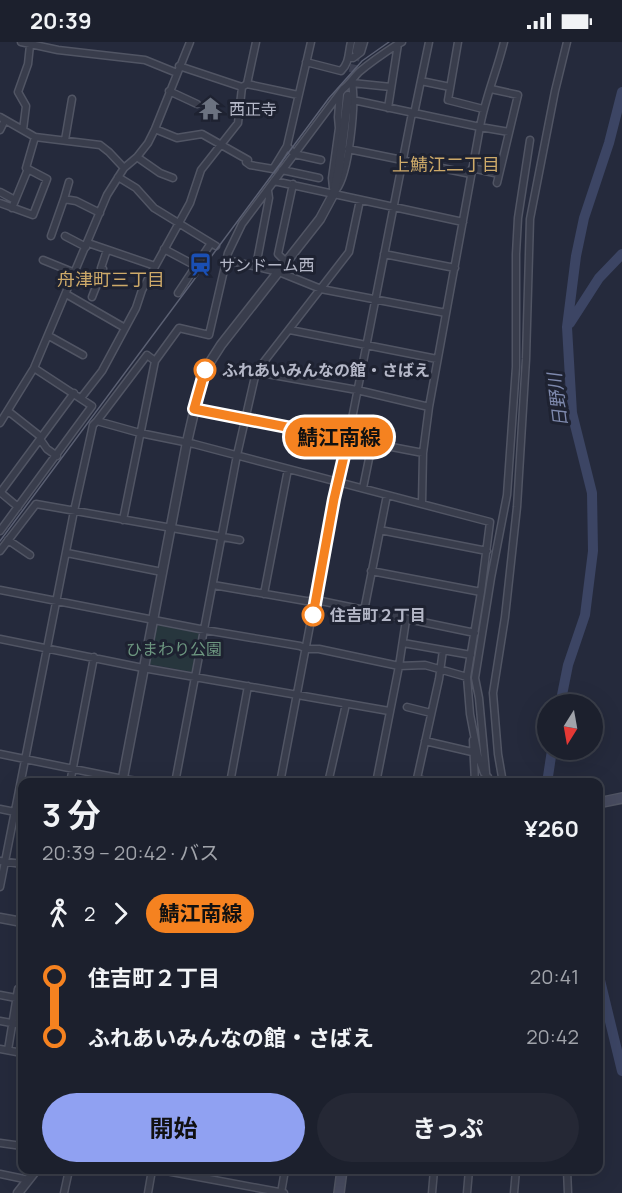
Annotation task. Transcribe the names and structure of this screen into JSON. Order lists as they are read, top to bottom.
{
  "districts": ["上鯖江二丁目", "舟津町三丁目"],
  "water": ["日野川"],
  "parks": ["ひまわり公園"],
  "places": {
    "temple": ["西正寺"],
    "station": ["サンドーム西"],
    "other": ["ふれあいみんなの館・さばえ", "住吉町２丁目"]
  },
  "lines": ["bus line 鯖江南線"],
  "north": "bottom",
  "page": {
    "status": "20:39",
    "on_map": "鯖江南線",
    "heading": ["3 分", "20:39 – 20:42 · バス", "¥260"],
    "legs": ["2", "鯖江南線"],
    "list": [
      {
        "name": "住吉町２丁目",
        "value": "20:41"
      },
      {
        "name": "ふれあいみんなの館・さばえ",
        "value": "20:42"
      }
    ],
    "buttons": ["開始", "きっぷ"]
  }
}
